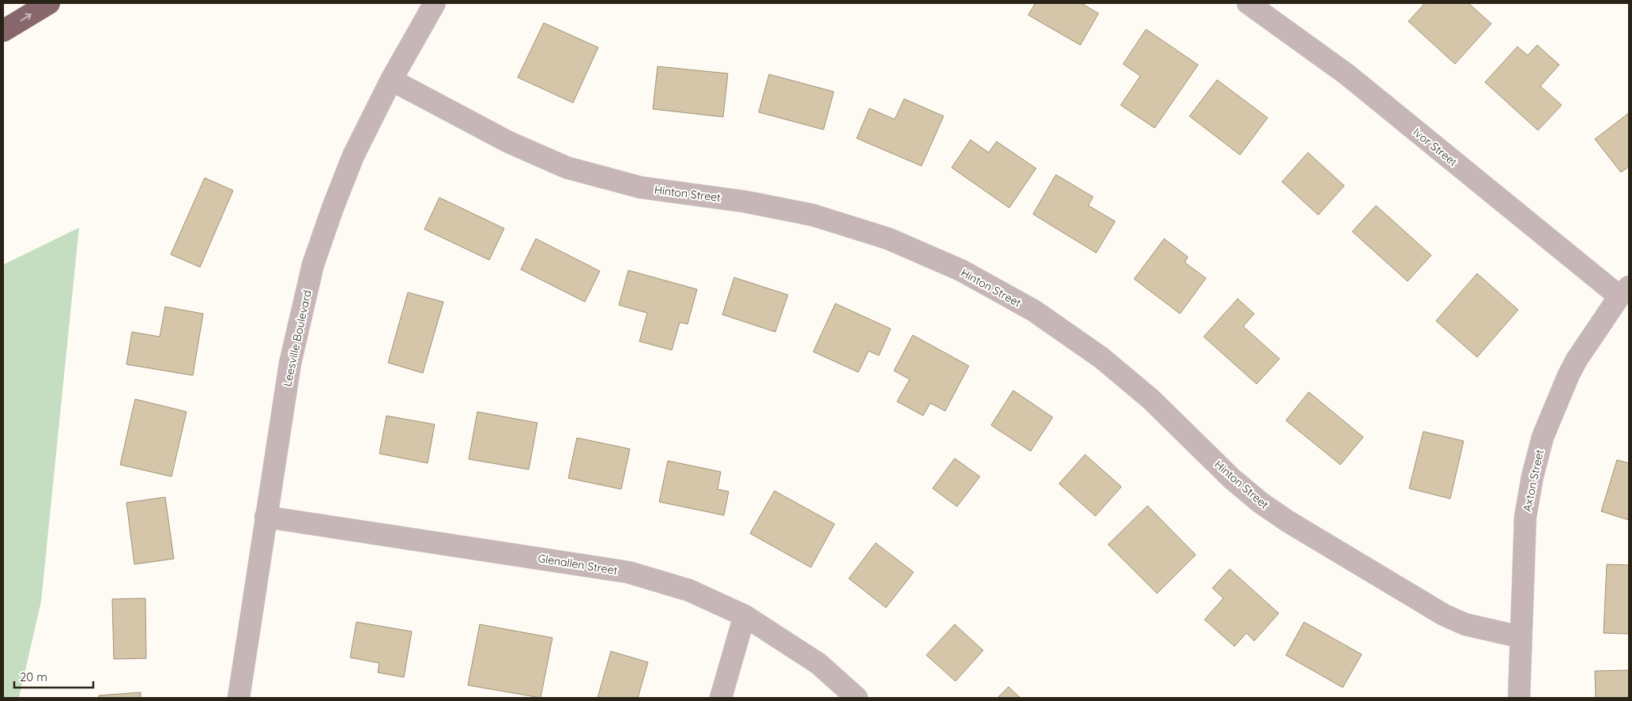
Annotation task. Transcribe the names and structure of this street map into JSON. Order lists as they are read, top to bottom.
{
  "streets": {
    "street": [
      "Ivor Street",
      "Hinton Street",
      "Leesville Boulevard",
      "Axton Street",
      "Glenallen Street"
    ]
  },
  "crossings": [
    ["Ivor Street", "Axton Street"],
    ["Hinton Street", "Leesville Boulevard"],
    ["Hinton Street", "Axton Street"],
    ["Leesville Boulevard", "Glenallen Street"]
  ],
  "scale_bar": "20 m"
}
